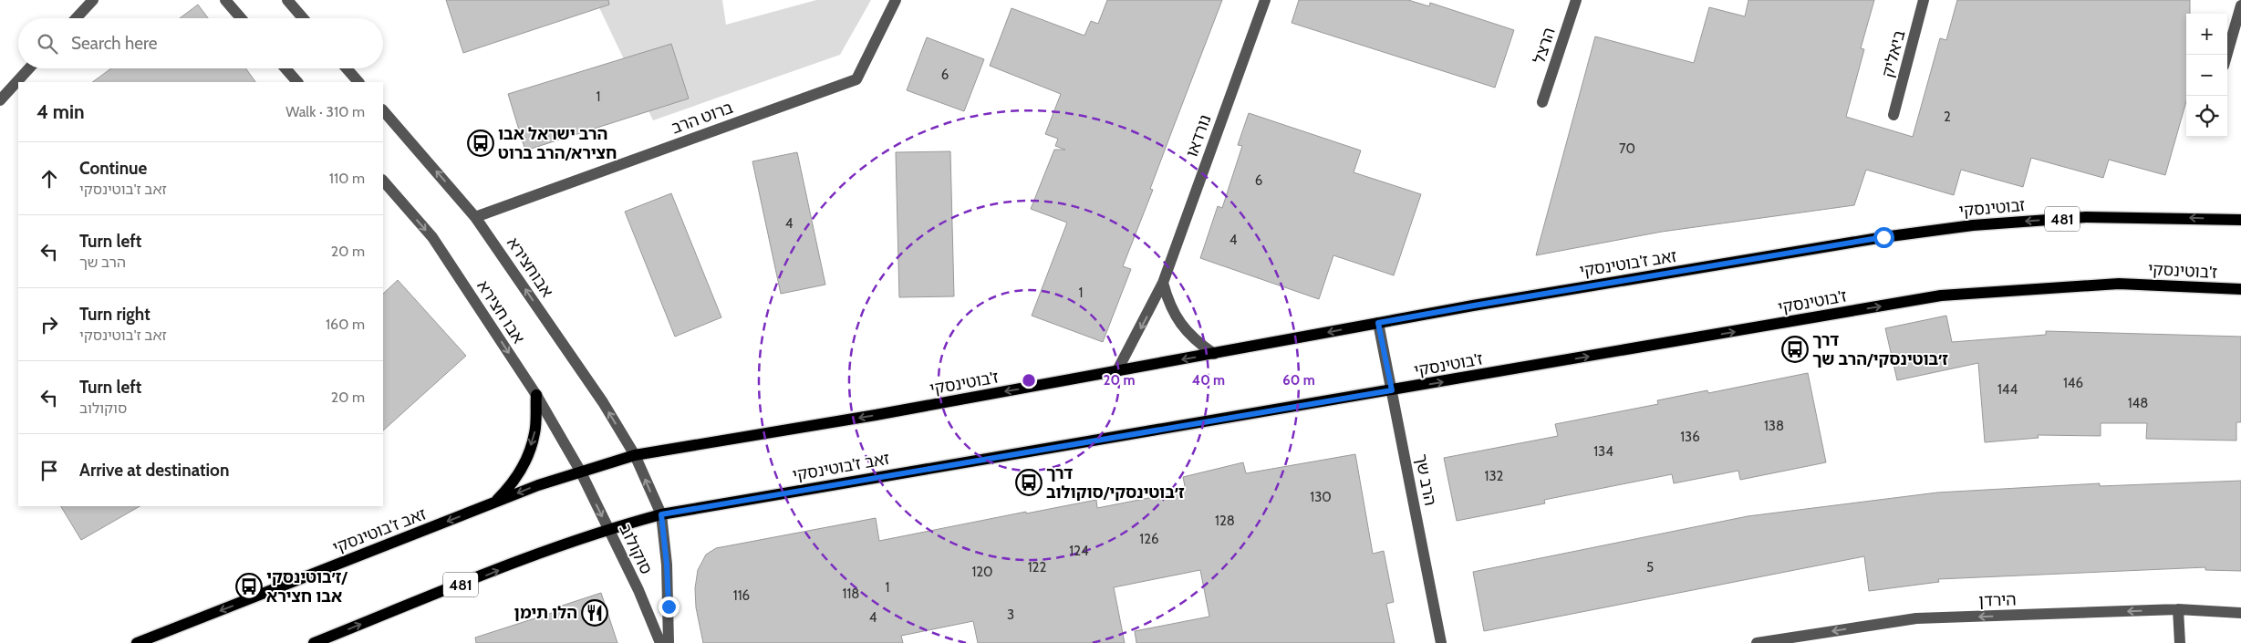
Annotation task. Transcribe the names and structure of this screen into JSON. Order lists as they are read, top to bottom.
{
  "streets": {
    "main road": [
      "זבוטינסקי",
      "481",
      "זאב ז'בוטינסקי",
      "ז'בוטינסקי"
    ],
    "street": [
      "הרצל",
      "ביאליק",
      "ברוט הרב",
      "נורדאו",
      "אבוחצירא",
      "אבו חצירא",
      "הרב שך",
      "סוקולוב",
      "הירדן"
    ]
  },
  "crossings": [
    ["ברוט הרב", "אבוחצירא"],
    ["נורדאו", "ז'בוטינסקי"],
    ["זבוטינסקי", "זאב ז'בוטינסקי"],
    ["זאב ז'בוטינסקי", "אבוחצירא"],
    ["זאב ז'בוטינסקי", "ז'בוטינסקי"],
    ["זאב ז'בוטינסקי", "אבו חצירא"],
    ["זאב ז'בוטינסקי", "הרב שך"],
    ["זאב ז'בוטינסקי", "סוקולוב"],
    ["אבוחצירא", "ז'בוטינסקי"],
    ["ז'בוטינסקי", "הרב שך"],
    ["אבו חצירא", "סוקולוב"]
  ],
  "one_way": [
    "זבוטינסקי",
    "אבוחצירא",
    "אבו חצירא",
    "הירדן"
  ],
  "places": {
    "bus stop": [
      "הרב ישראל אבו חצירא/הרב ברוט",
      "דרך ז׳בוטינסקי/הרב שך",
      "דרך ז׳בוטינסקי/סוקולוב",
      "ז׳בוטינסקי/ אבו חצירא"
    ],
    "restaurant": ["הלו תימן"]
  },
  "house_numbers": [
    "6",
    "1",
    "2",
    "70",
    "6",
    "4",
    "4",
    "1",
    "146",
    "144",
    "148",
    "138",
    "136",
    "134",
    "132",
    "130",
    "128",
    "126",
    "124",
    "122",
    "5",
    "120",
    "1",
    "118",
    "116",
    "3",
    "4"
  ],
  "page": {
    "map_buttons": ["+", "−"],
    "search": "Search here",
    "heading": ["4 min", "Walk · 310 m"],
    "list": [
      ["Continue", "זאב ז'בוטינסקי", "110 m"],
      ["Turn left", "הרב שך", "20 m"],
      ["Turn right", "זאב ז'בוטינסקי", "160 m"],
      ["Turn left", "סוקולוב", "20 m"],
      "Arrive at destination"
    ]
  },
  "rings": ["20 m", "40 m", "60 m"]
}
